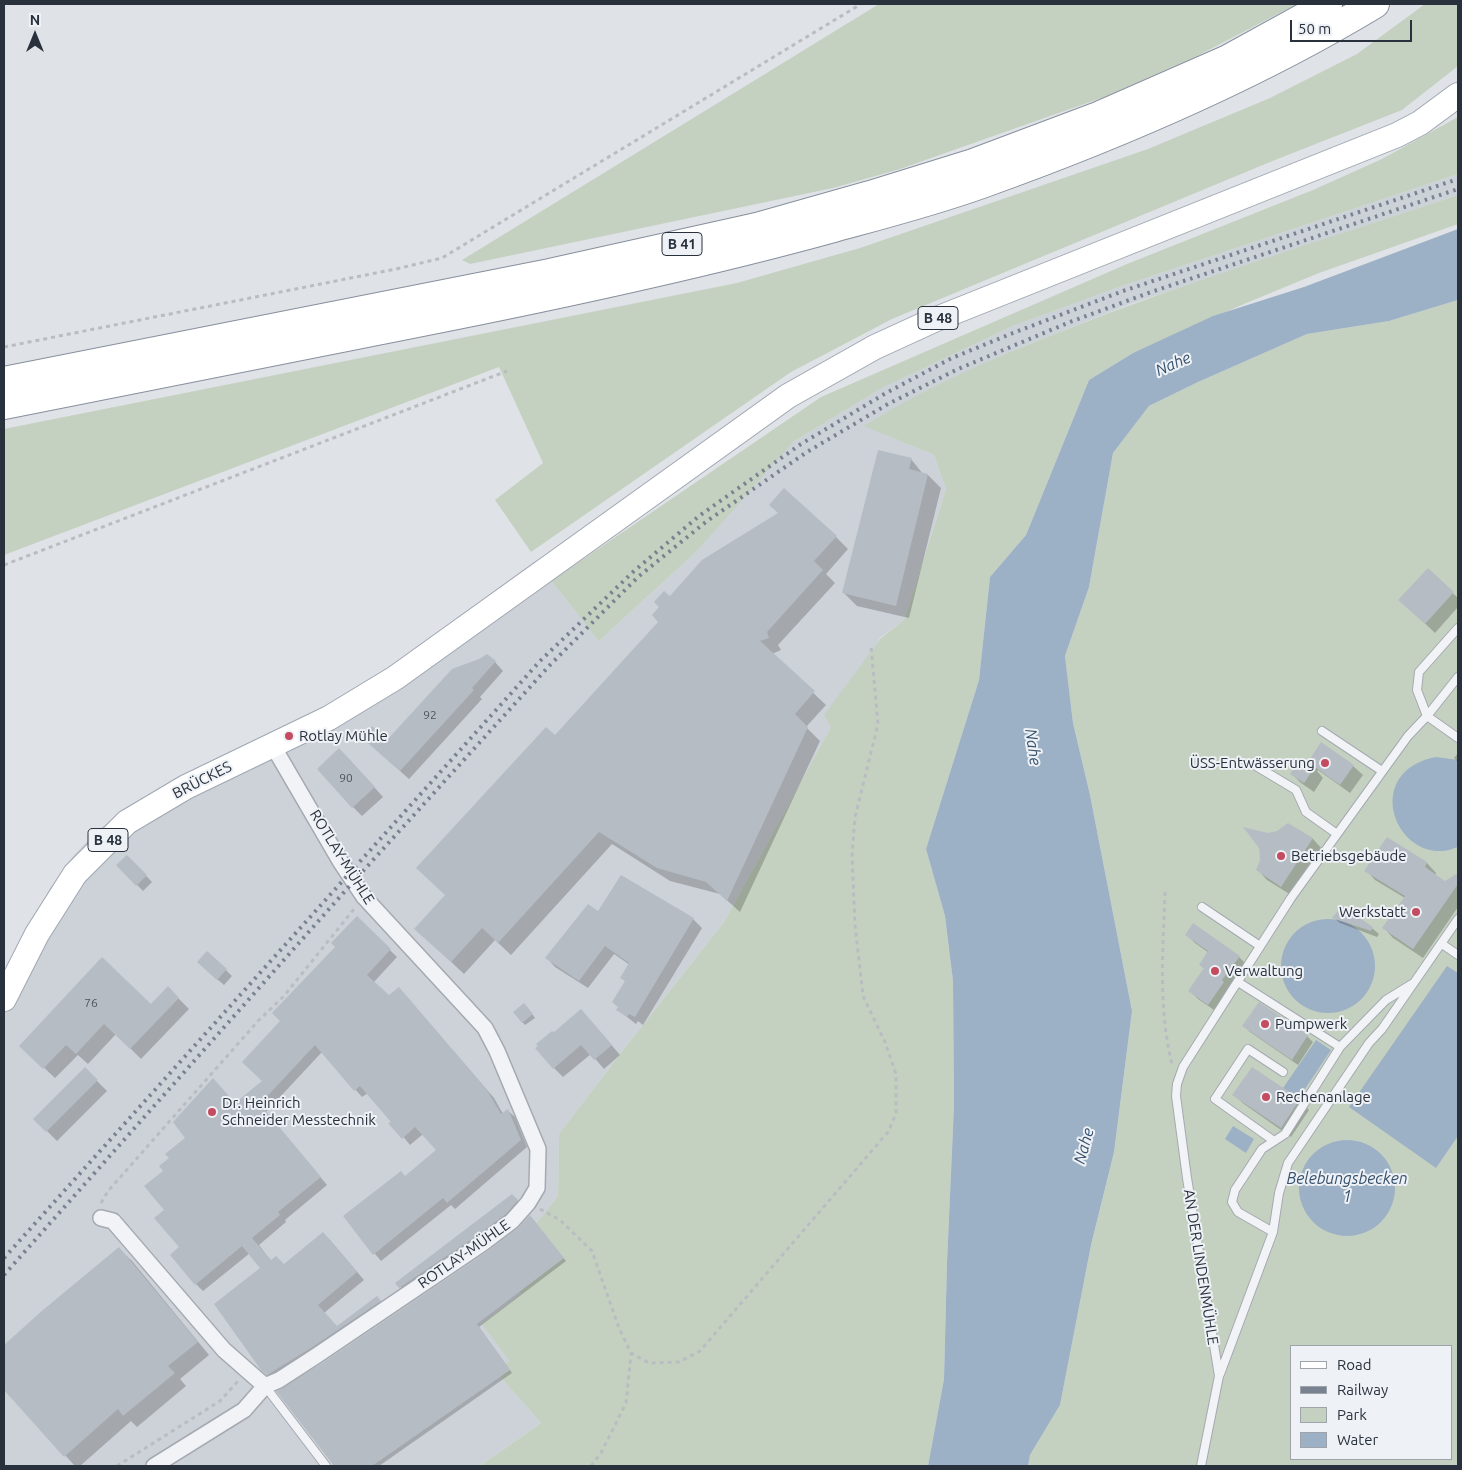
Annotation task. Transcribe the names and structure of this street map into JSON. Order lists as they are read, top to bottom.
{
  "streets": {
    "highway": ["B 41"],
    "main road": ["B 48", "BRÜCKES"],
    "street": ["ROTLAY-MÜHLE"],
    "lane": ["AN DER LINDENMÜHLE"]
  },
  "crossings": [
    ["BRÜCKES", "ROTLAY-MÜHLE"]
  ],
  "water": ["Nahe", "Belebungsbecken 1"],
  "places": [
    "Rotlay Mühle",
    "ÜSS-Entwässerung",
    "Betriebsgebäude",
    "Werkstatt",
    "Verwaltung",
    "Pumpwerk",
    "Rechenanlage",
    "Dr. Heinrich Schneider Messtechnik"
  ],
  "house_numbers": ["92", "90", "76"],
  "legend": [
    "Road",
    "Railway",
    "Park",
    "Water"
  ],
  "scale_bar": "50 m",
  "north": "top"
}
